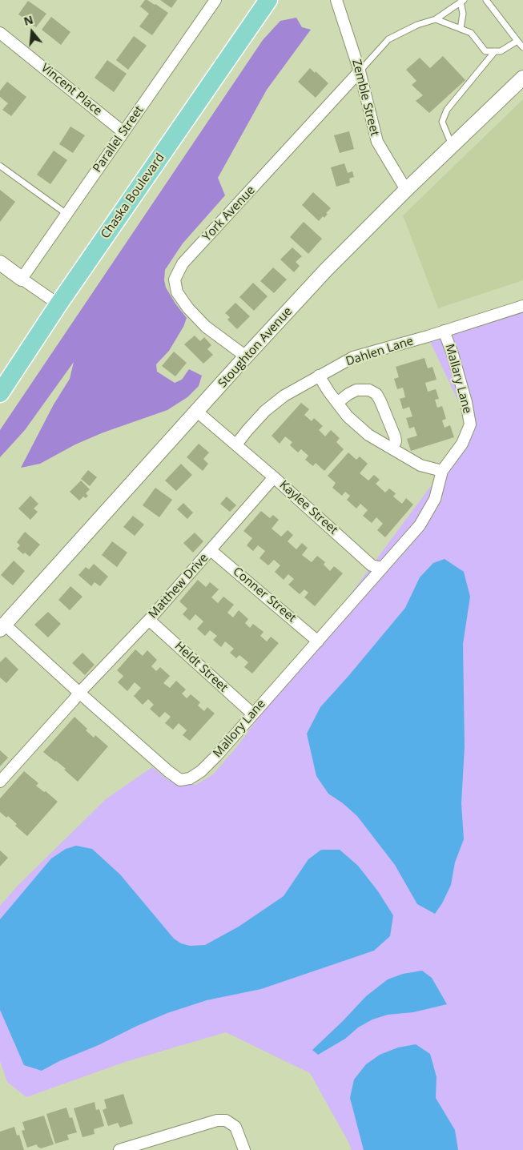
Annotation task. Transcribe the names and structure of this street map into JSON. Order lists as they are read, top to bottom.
{
  "streets": {
    "main road": ["Chaska Boulevard"],
    "street": [
      "Vincent Place",
      "Zemble Street",
      "Parallel Street",
      "York Avenue",
      "Stoughton Avenue",
      "Dahlen Lane",
      "Mallary Lane",
      "Kaylee Street",
      "Matthew Drive",
      "Conner Street",
      "Heldt Street",
      "Mallory Lane"
    ]
  },
  "crossings": [
    ["Vincent Place", "Parallel Street"],
    ["Zemble Street", "York Avenue"],
    ["Zemble Street", "Stoughton Avenue"],
    ["York Avenue", "Stoughton Avenue"],
    ["Stoughton Avenue", "Kaylee Street"],
    ["Dahlen Lane", "Mallary Lane"],
    ["Dahlen Lane", "Kaylee Street"],
    ["Mallary Lane", "Kaylee Street"],
    ["Mallary Lane", "Mallory Lane"],
    ["Kaylee Street", "Matthew Drive"],
    ["Kaylee Street", "Mallory Lane"],
    ["Matthew Drive", "Conner Street"],
    ["Matthew Drive", "Heldt Street"],
    ["Matthew Drive", "Mallory Lane"],
    ["Conner Street", "Mallory Lane"],
    ["Heldt Street", "Mallory Lane"]
  ],
  "north": "top"
}
